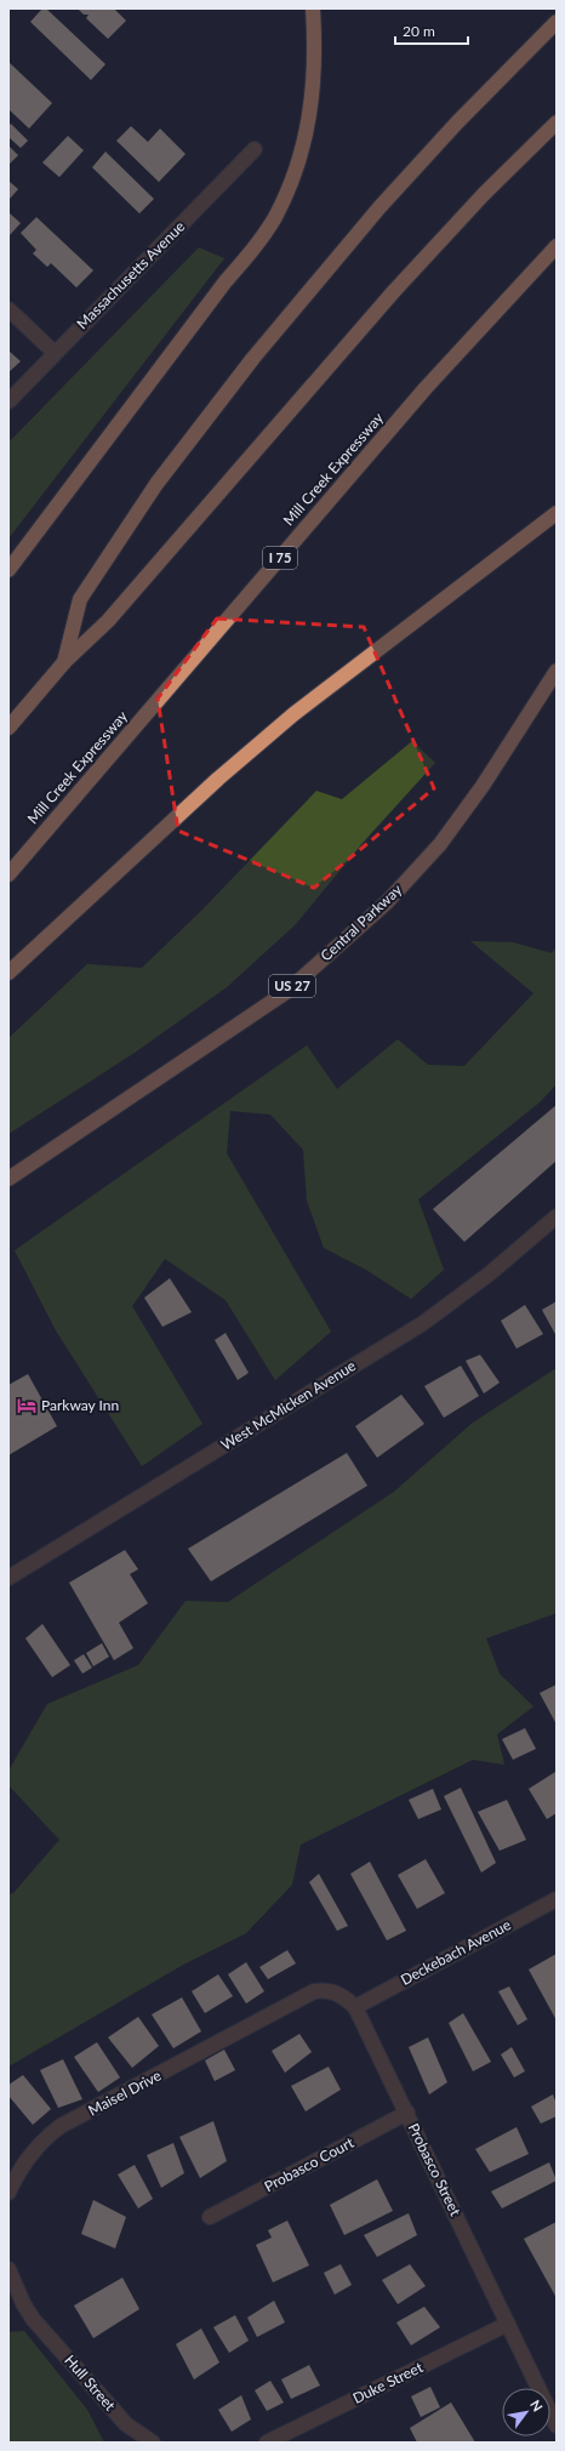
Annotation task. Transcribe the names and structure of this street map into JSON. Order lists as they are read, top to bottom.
{
  "streets": {
    "highway": ["Mill Creek Expressway", "I 75"],
    "main road": ["Central Parkway", "US 27"],
    "street": [
      "Massachusetts Avenue",
      "West McMicken Avenue",
      "Deckebach Avenue",
      "Maisel Drive",
      "Probasco Court",
      "Probasco Street",
      "Hull Street",
      "Duke Street"
    ]
  },
  "crossings": [
    ["Deckebach Avenue", "Probasco Street"],
    ["Maisel Drive", "Probasco Street"],
    ["Probasco Court", "Probasco Street"],
    ["Probasco Street", "Duke Street"]
  ],
  "places": {
    "hotel": ["Parkway Inn"]
  },
  "scale_bar": "20 m",
  "north": "top right"
}
